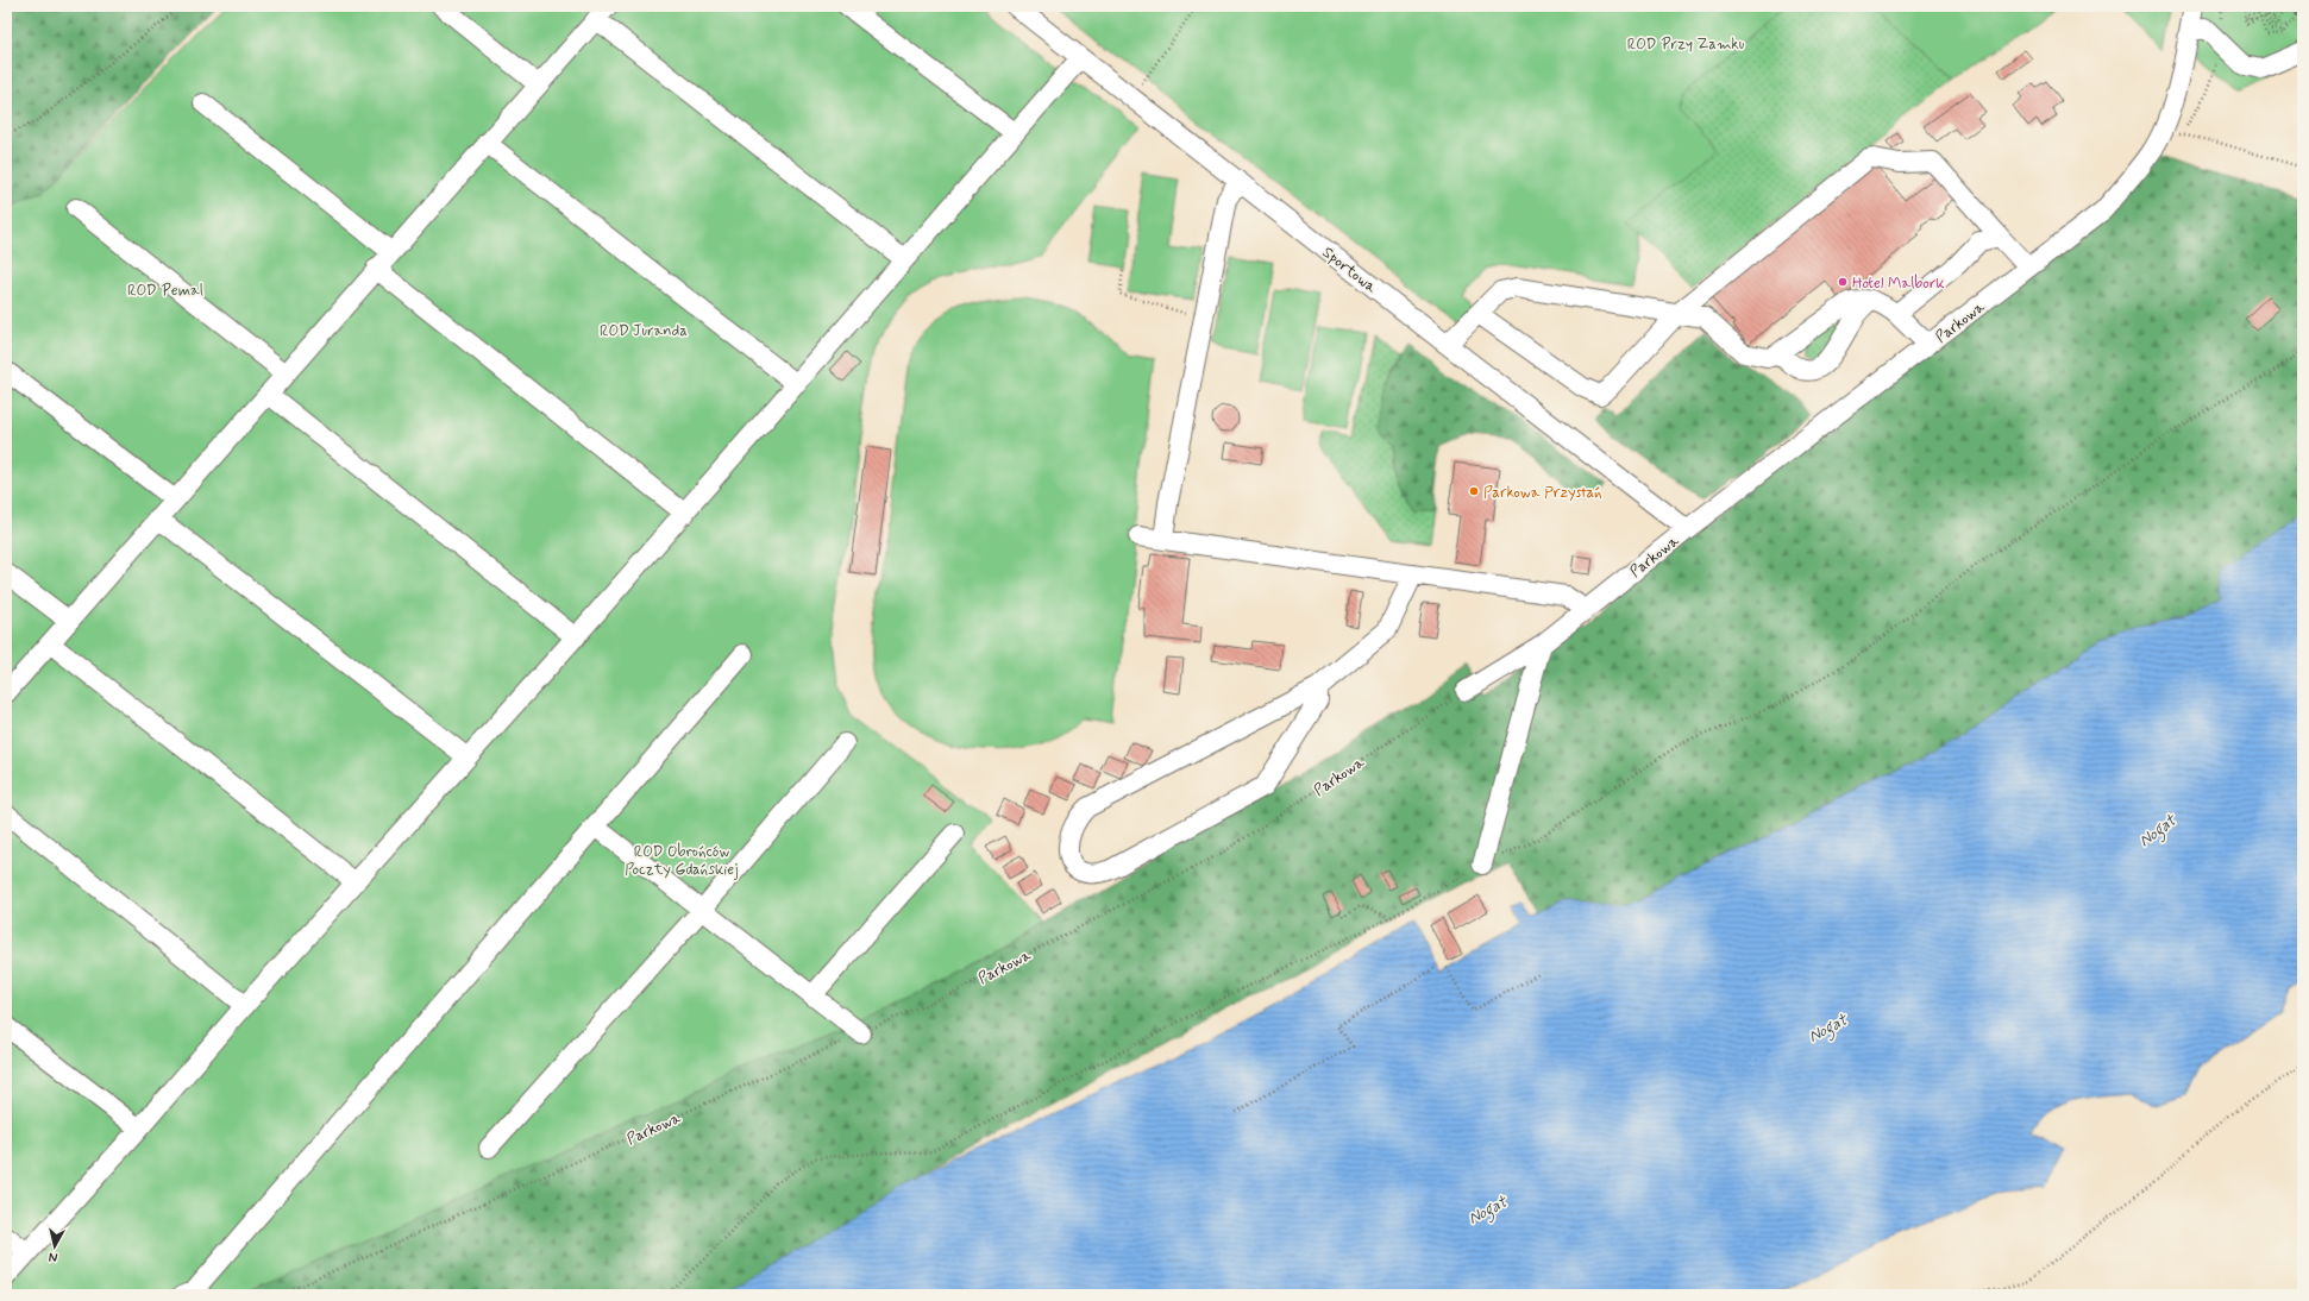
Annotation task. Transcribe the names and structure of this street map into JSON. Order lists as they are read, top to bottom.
{
  "streets": {
    "street": ["Sportowa", "Parkowa"]
  },
  "crossings": [
    ["Sportowa", "Parkowa"]
  ],
  "water": ["Nogat"],
  "parks": [
    "ROD Przy Zamku",
    "ROD Pemal",
    "ROD Juranda",
    "ROD Obrońców Poczty Gdańskiej"
  ],
  "places": ["Hotel Malbork", "Parkowa Przystań"],
  "north": "bottom"
}
